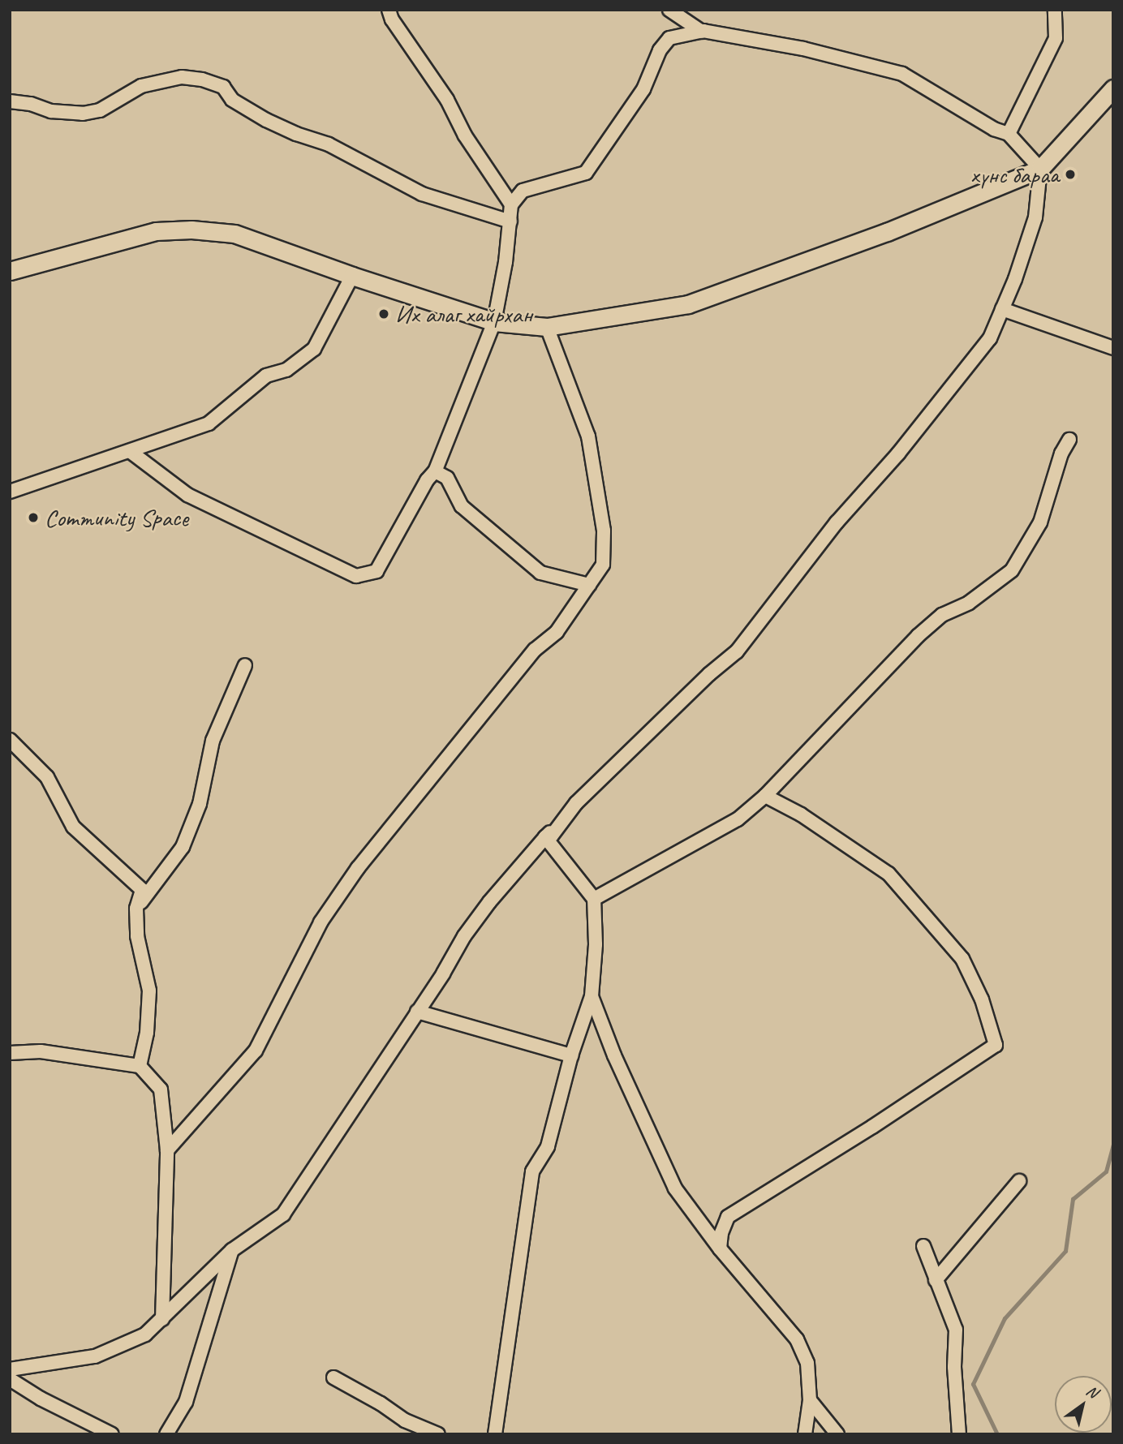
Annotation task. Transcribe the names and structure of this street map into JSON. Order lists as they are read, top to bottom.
{
  "places": ["хүнс бараа", "Их алаг хайрхан", "Community Space"],
  "north": "top right"
}
